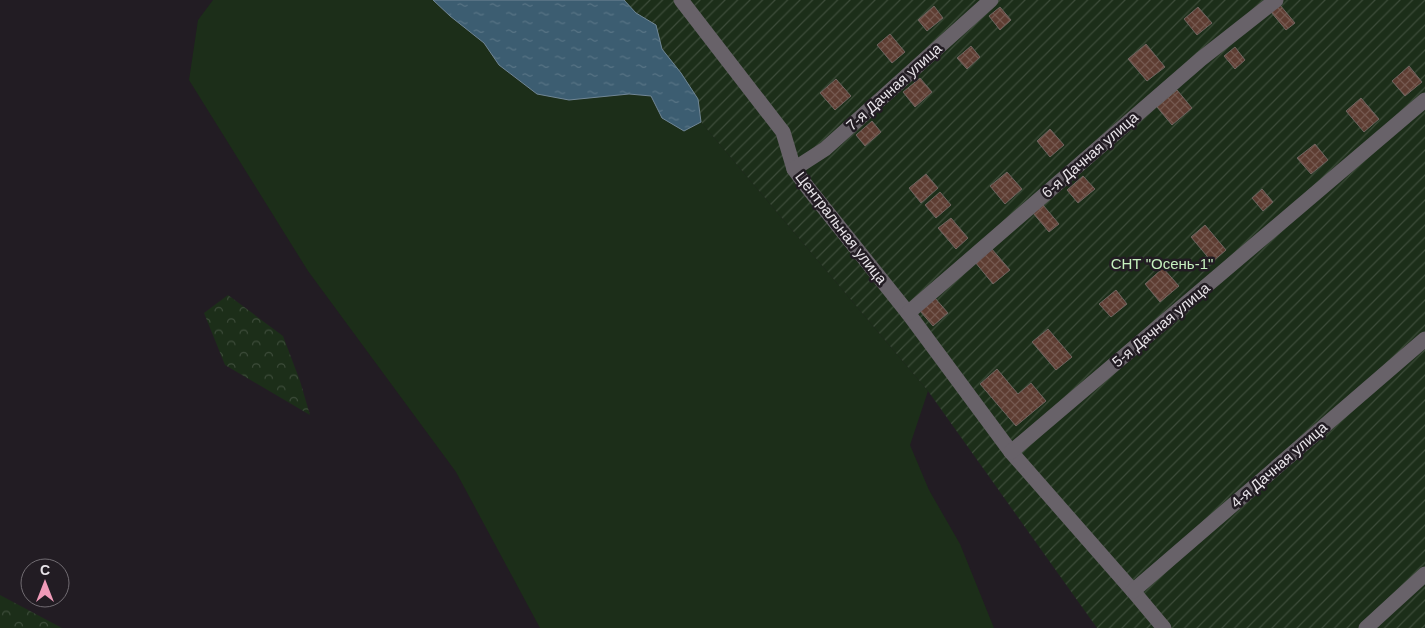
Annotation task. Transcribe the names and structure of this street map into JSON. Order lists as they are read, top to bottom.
{
  "streets": {
    "street": [
      "7-я Дачная улица",
      "6-я Дачная улица",
      "Центральная улица",
      "5-я Дачная улица",
      "4-я Дачная улица"
    ]
  },
  "crossings": [
    ["7-я Дачная улица", "Центральная улица"],
    ["6-я Дачная улица", "Центральная улица"],
    ["Центральная улица", "5-я Дачная улица"],
    ["Центральная улица", "4-я Дачная улица"]
  ],
  "parks": ["СНТ \"Осень-1\""],
  "north": "top"
}
